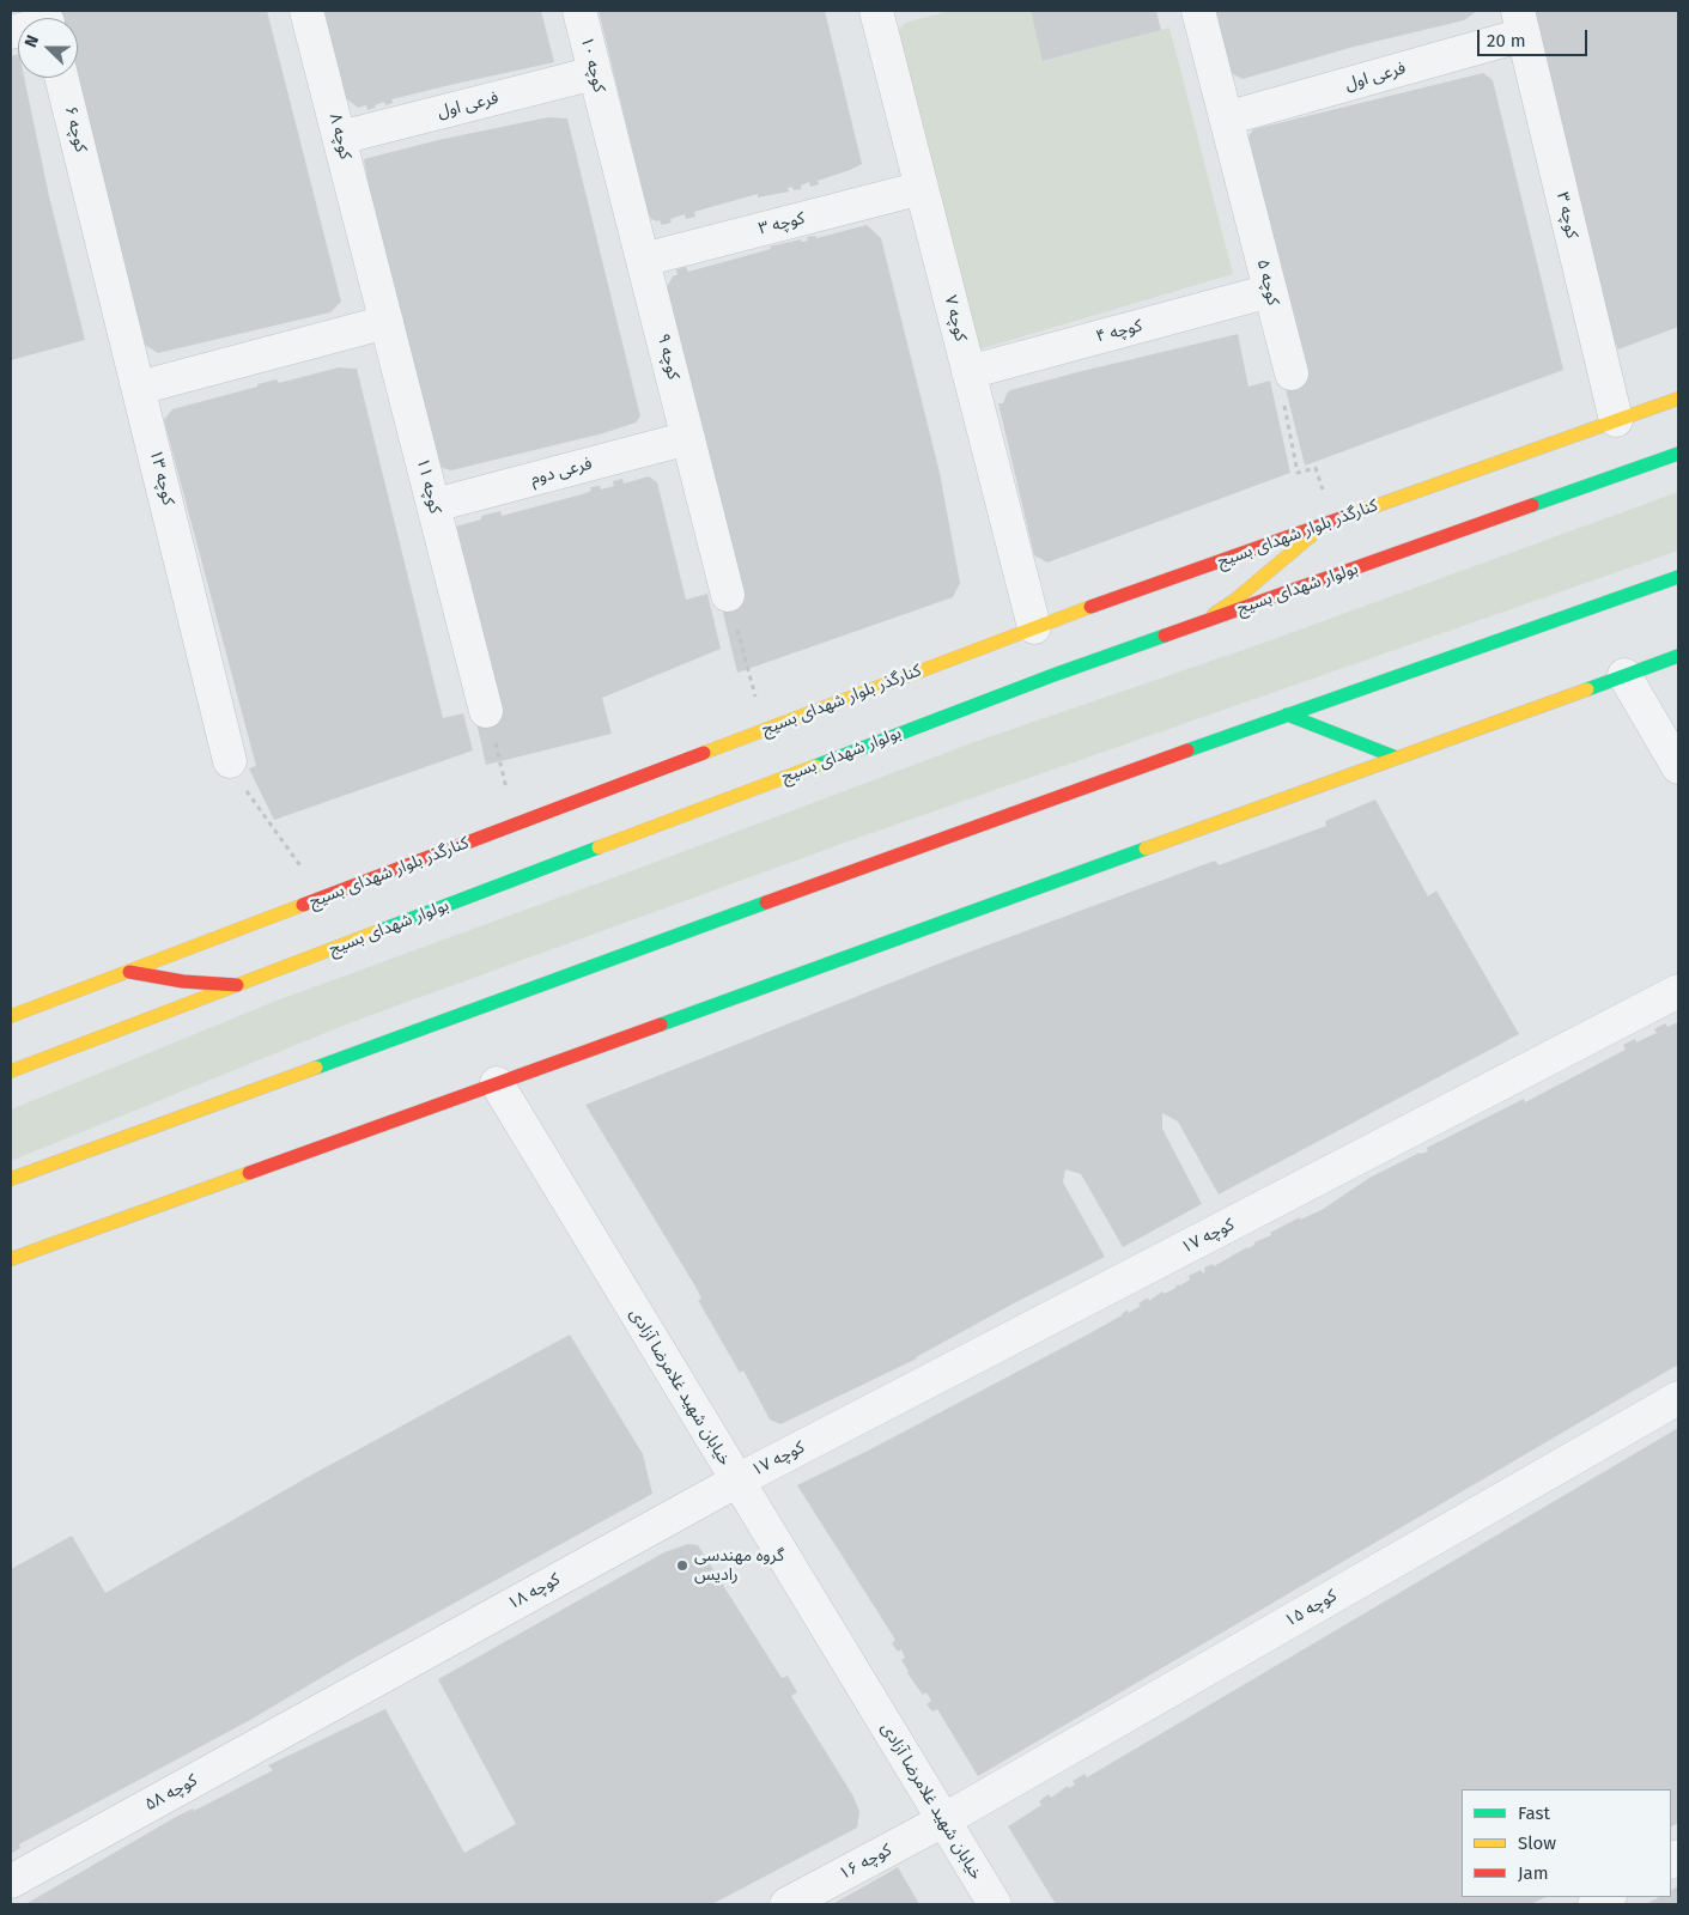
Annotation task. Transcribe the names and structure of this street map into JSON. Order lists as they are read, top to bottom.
{
  "streets": {
    "street": [
      "کوچه ۱۰",
      "فرعی اول",
      "کوچه ۶",
      "کوچه ۸",
      "کوچه ۳",
      "کوچه ۵",
      "کوچه ۷",
      "کوچه ۴",
      "کوچه ۹",
      "فرعی دوم",
      "کوچه ۱۳",
      "کوچه ۱۱",
      "کنارگذر بلوار شهدای بسیج",
      "بولوار شهدای بسیج",
      "کوچه ۱۷",
      "خیابان شهید غلامرضا آزادی",
      "کوچه ۱۸",
      "کوچه ۱۵",
      "کوچه ۵۸",
      "کوچه ۱۶"
    ]
  },
  "crossings": [
    ["کوچه ۱۰", "فرعی اول"],
    ["کوچه ۱۰", "کوچه ۹"],
    ["فرعی اول", "کوچه ۸"],
    ["فرعی اول", "کوچه ۳"],
    ["فرعی اول", "کوچه ۵"],
    ["کوچه ۶", "کوچه ۱۳"],
    ["کوچه ۸", "کوچه ۱۱"],
    ["کوچه ۳", "کوچه ۷"],
    ["کوچه ۳", "کوچه ۹"],
    ["کوچه ۳", "کنارگذر بلوار شهدای بسیج"],
    ["کوچه ۵", "کوچه ۴"],
    ["کوچه ۷", "کوچه ۴"],
    ["کوچه ۷", "کنارگذر بلوار شهدای بسیج"],
    ["کوچه ۹", "فرعی دوم"],
    ["فرعی دوم", "کوچه ۱۱"],
    ["کوچه ۱۷", "خیابان شهید غلامرضا آزادی"],
    ["کوچه ۱۷", "کوچه ۱۸"],
    ["خیابان شهید غلامرضا آزادی", "کوچه ۱۸"],
    ["خیابان شهید غلامرضا آزادی", "کوچه ۱۵"],
    ["خیابان شهید غلامرضا آزادی", "کوچه ۱۶"],
    ["کوچه ۱۸", "کوچه ۵۸"],
    ["کوچه ۱۵", "کوچه ۱۶"]
  ],
  "places": ["گروه مهندسی رادیس"],
  "legend": ["Fast", "Slow", "Jam"],
  "scale_bar": "20 m",
  "north": "left"
}
